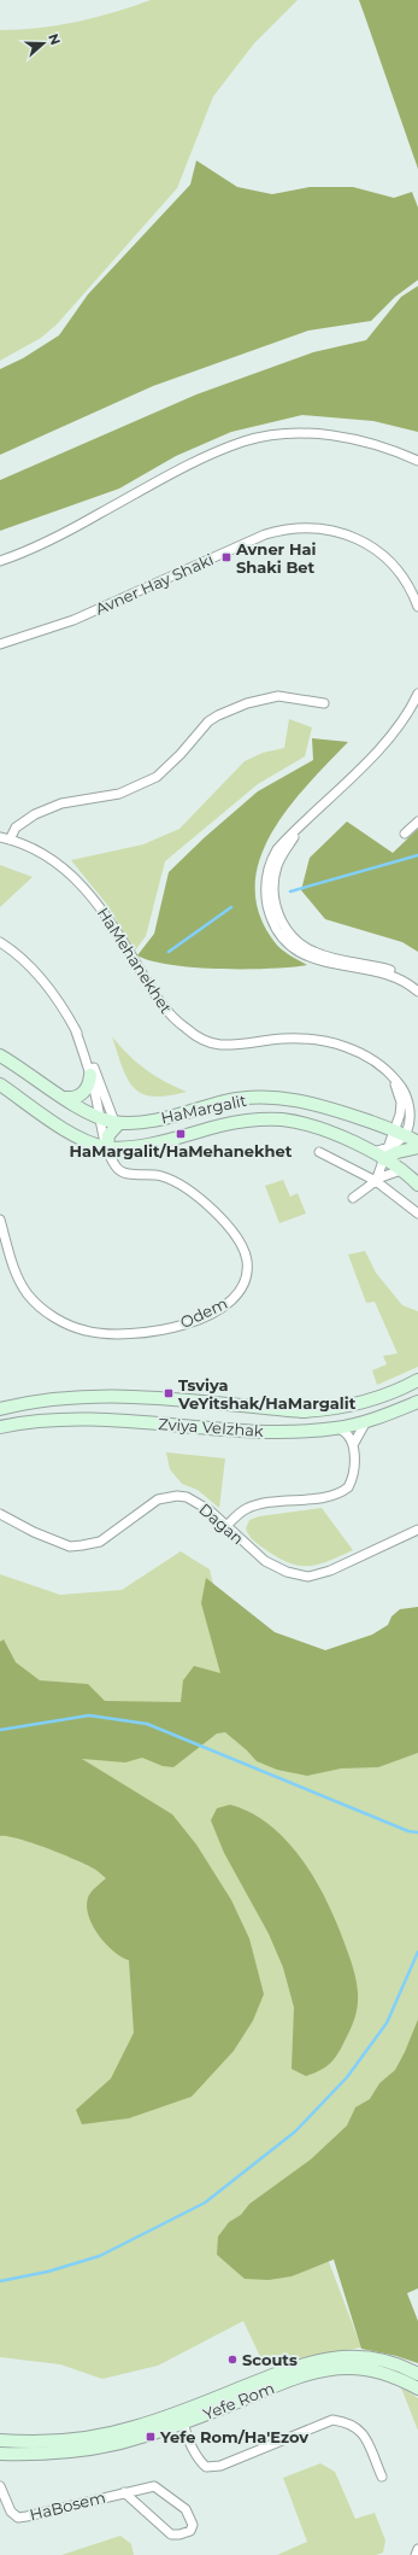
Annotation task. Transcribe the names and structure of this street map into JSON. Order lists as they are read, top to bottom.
{
  "streets": {
    "street": [
      "Avner Hay Shaki",
      "HaMehanekhet",
      "HaMargalit",
      "Odem",
      "Zviya VeIzhak",
      "Dagan",
      "Yefe Rom",
      "HaBosem"
    ]
  },
  "crossings": [
    ["HaMehanekhet", "HaMargalit"]
  ],
  "places": {
    "transit": [
      "Avner Hai Shaki Bet",
      "HaMargalit/HaMehanekhet",
      "Tsviya VeYitshak/HaMargalit",
      "Yefe Rom/Ha'Ezov"
    ],
    "other": ["Scouts"]
  },
  "north": "right"
}
